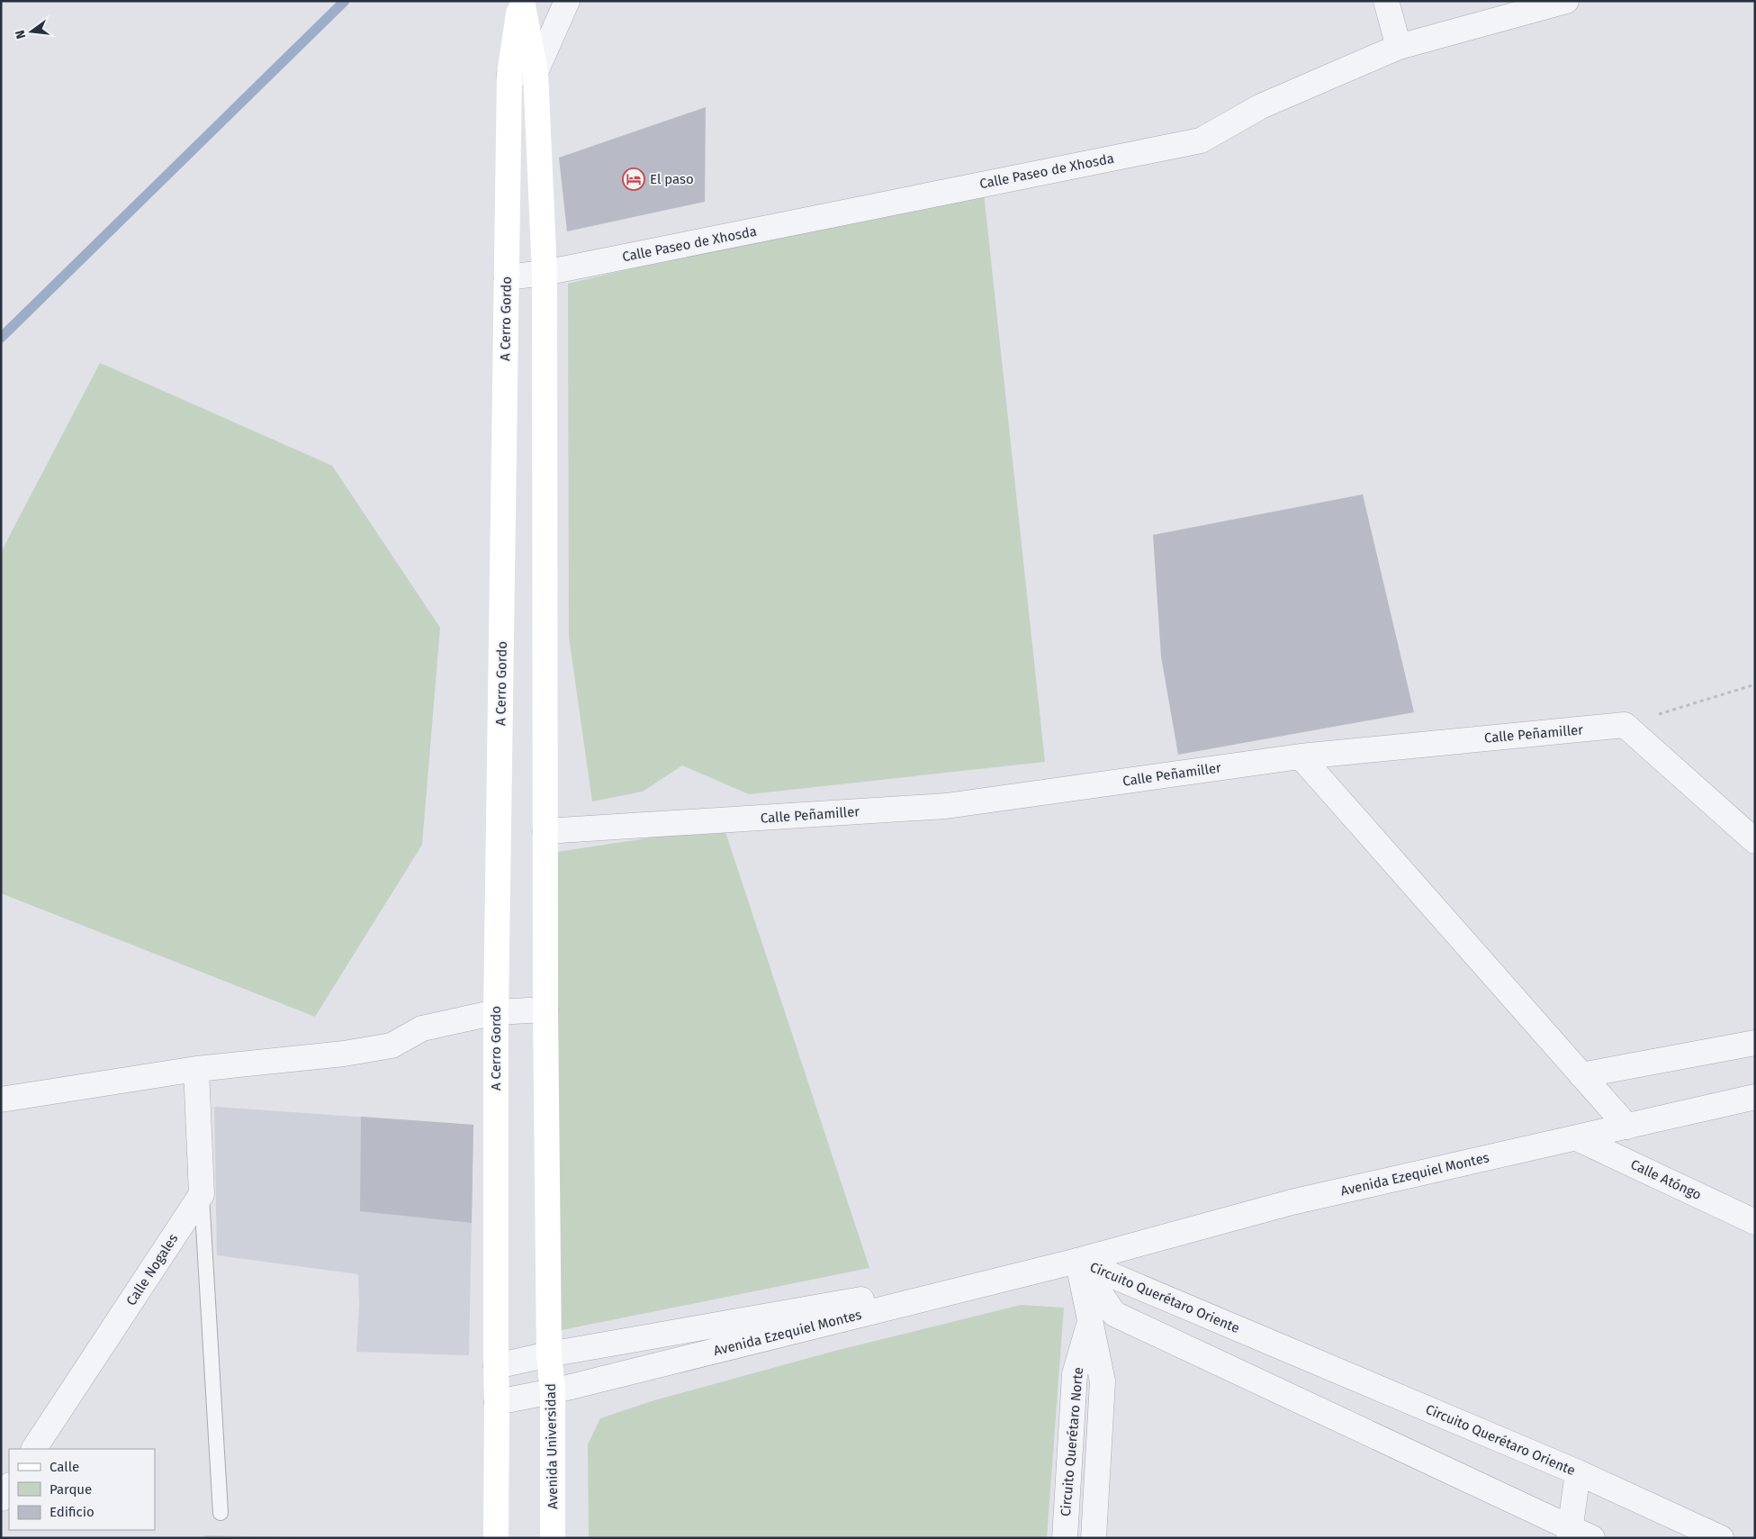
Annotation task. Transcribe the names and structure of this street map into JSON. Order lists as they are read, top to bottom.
{
  "streets": {
    "main road": ["A Cerro Gordo", "Avenida Universidad"],
    "street": [
      "Calle Paseo de Xhosda",
      "Calle Peñamiller",
      "Avenida Ezequiel Montes",
      "Calle Atóngo",
      "Calle Nogales",
      "Circuito Querétaro Oriente",
      "Circuito Querétaro Norte"
    ]
  },
  "crossings": [
    ["Calle Paseo de Xhosda", "A Cerro Gordo"],
    ["A Cerro Gordo", "Avenida Ezequiel Montes"],
    ["Avenida Ezequiel Montes", "Calle Atóngo"],
    ["Avenida Ezequiel Montes", "Circuito Querétaro Oriente"],
    ["Avenida Ezequiel Montes", "Circuito Querétaro Norte"],
    ["Avenida Ezequiel Montes", "Avenida Universidad"],
    ["Circuito Querétaro Oriente", "Circuito Querétaro Norte"]
  ],
  "places": {
    "hotel": ["El paso"]
  },
  "legend": ["Calle", "Parque", "Edificio"],
  "north": "left"
}
